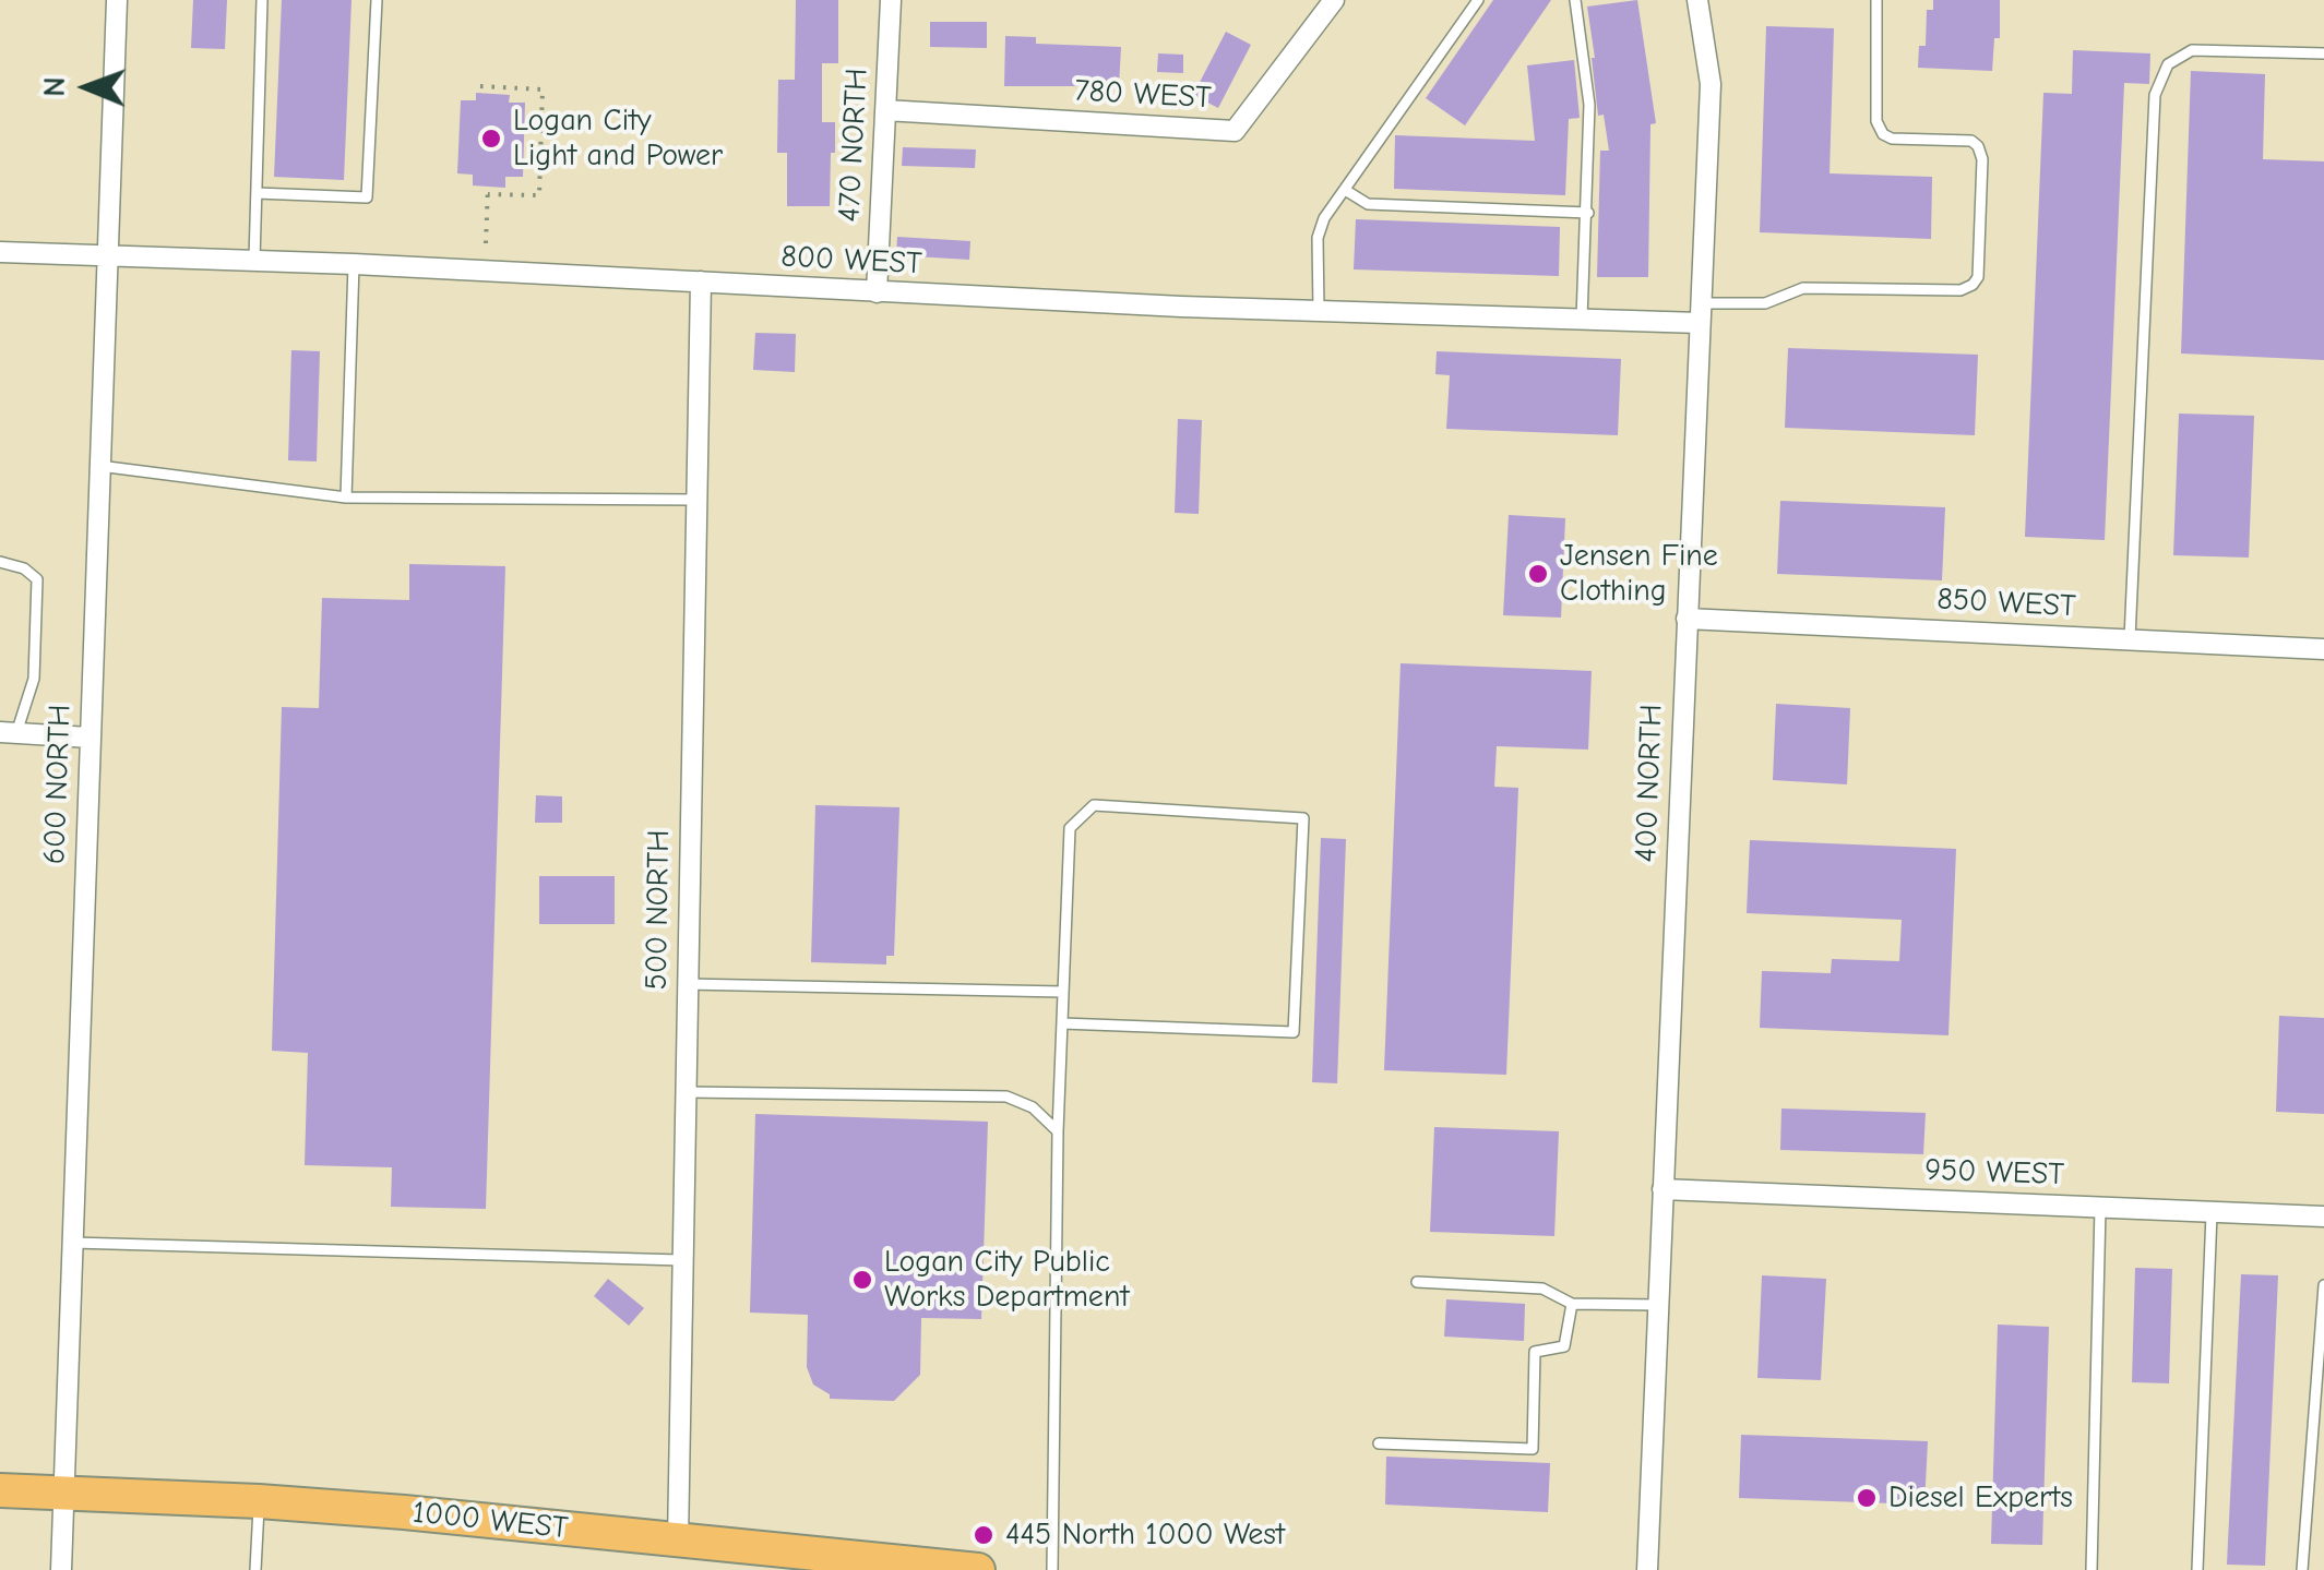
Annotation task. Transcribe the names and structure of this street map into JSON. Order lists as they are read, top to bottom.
{
  "streets": {
    "main road": ["1000 WEST"],
    "street": [
      "780 WEST",
      "470 NORTH",
      "800 WEST",
      "850 WEST",
      "400 NORTH",
      "600 NORTH",
      "500 NORTH",
      "950 WEST"
    ]
  },
  "crossings": [
    ["780 WEST", "470 NORTH"],
    ["470 NORTH", "800 WEST"],
    ["800 WEST", "400 NORTH"],
    ["800 WEST", "600 NORTH"],
    ["800 WEST", "500 NORTH"],
    ["850 WEST", "400 NORTH"],
    ["400 NORTH", "950 WEST"],
    ["600 NORTH", "1000 WEST"],
    ["500 NORTH", "1000 WEST"]
  ],
  "places": [
    "Logan City Light and Power",
    "Jensen Fine Clothing",
    "Logan City Public Works Department",
    "Diesel Experts",
    "445 North 1000 West"
  ],
  "north": "left"
}
